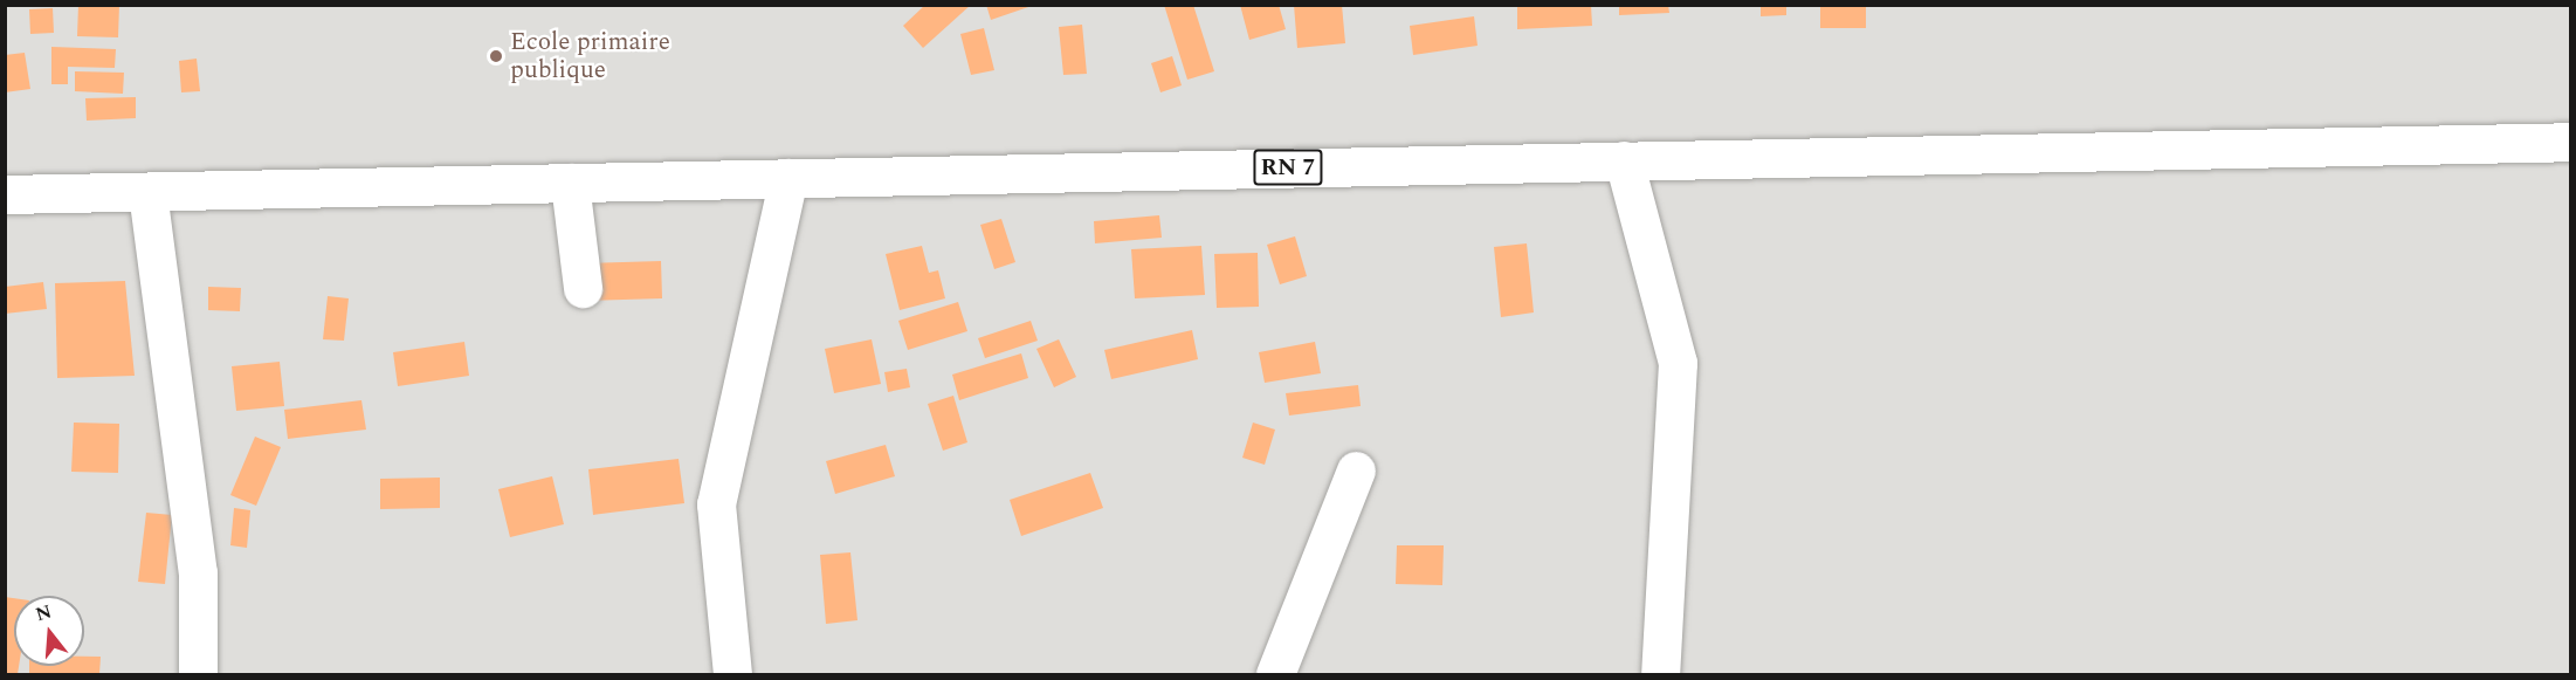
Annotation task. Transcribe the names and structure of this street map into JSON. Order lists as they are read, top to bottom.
{
  "streets": {
    "main road": ["RN 7"]
  },
  "places": ["Ecole primaire publique"],
  "north": "top"
}
